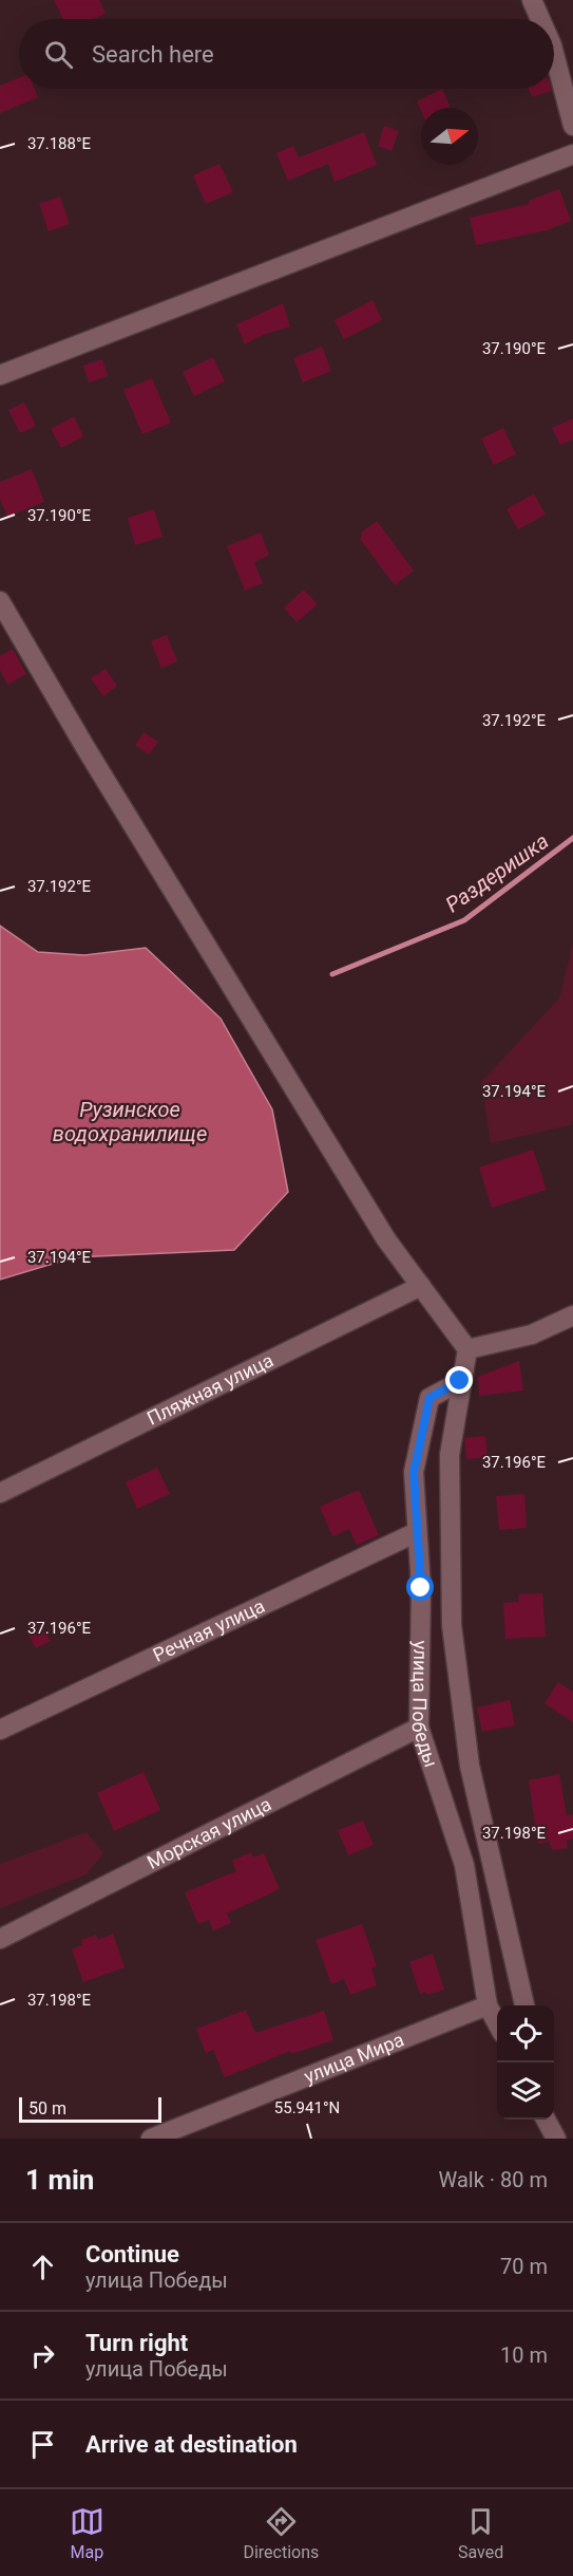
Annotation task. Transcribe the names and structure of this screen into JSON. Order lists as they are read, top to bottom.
{
  "streets": {
    "street": [
      "Пляжная улица",
      "Речная улица",
      "улица Победы",
      "Морская улица",
      "улица Мира"
    ]
  },
  "crossings": [
    ["Речная улица", "улица Победы"],
    ["улица Победы", "Морская улица"],
    ["улица Победы", "улица Мира"]
  ],
  "water": ["Раздеришка", "Рузинское водохранилище"],
  "scale_bar": "50 m",
  "north": "right",
  "page": {
    "search": "Search here",
    "scale": "50 m",
    "heading": ["1 min", "Walk · 80 m"],
    "list": [
      ["Continue", "улица Победы", "70 m"],
      ["Turn right", "улица Победы", "10 m"],
      "Arrive at destination"
    ],
    "nav": ["Map", "Directions", "Saved"]
  },
  "coordinates": [
    "37.188°E",
    "37.190°E",
    "37.192°E",
    "37.194°E",
    "37.196°E",
    "37.198°E",
    "55.941°N"
  ]
}
